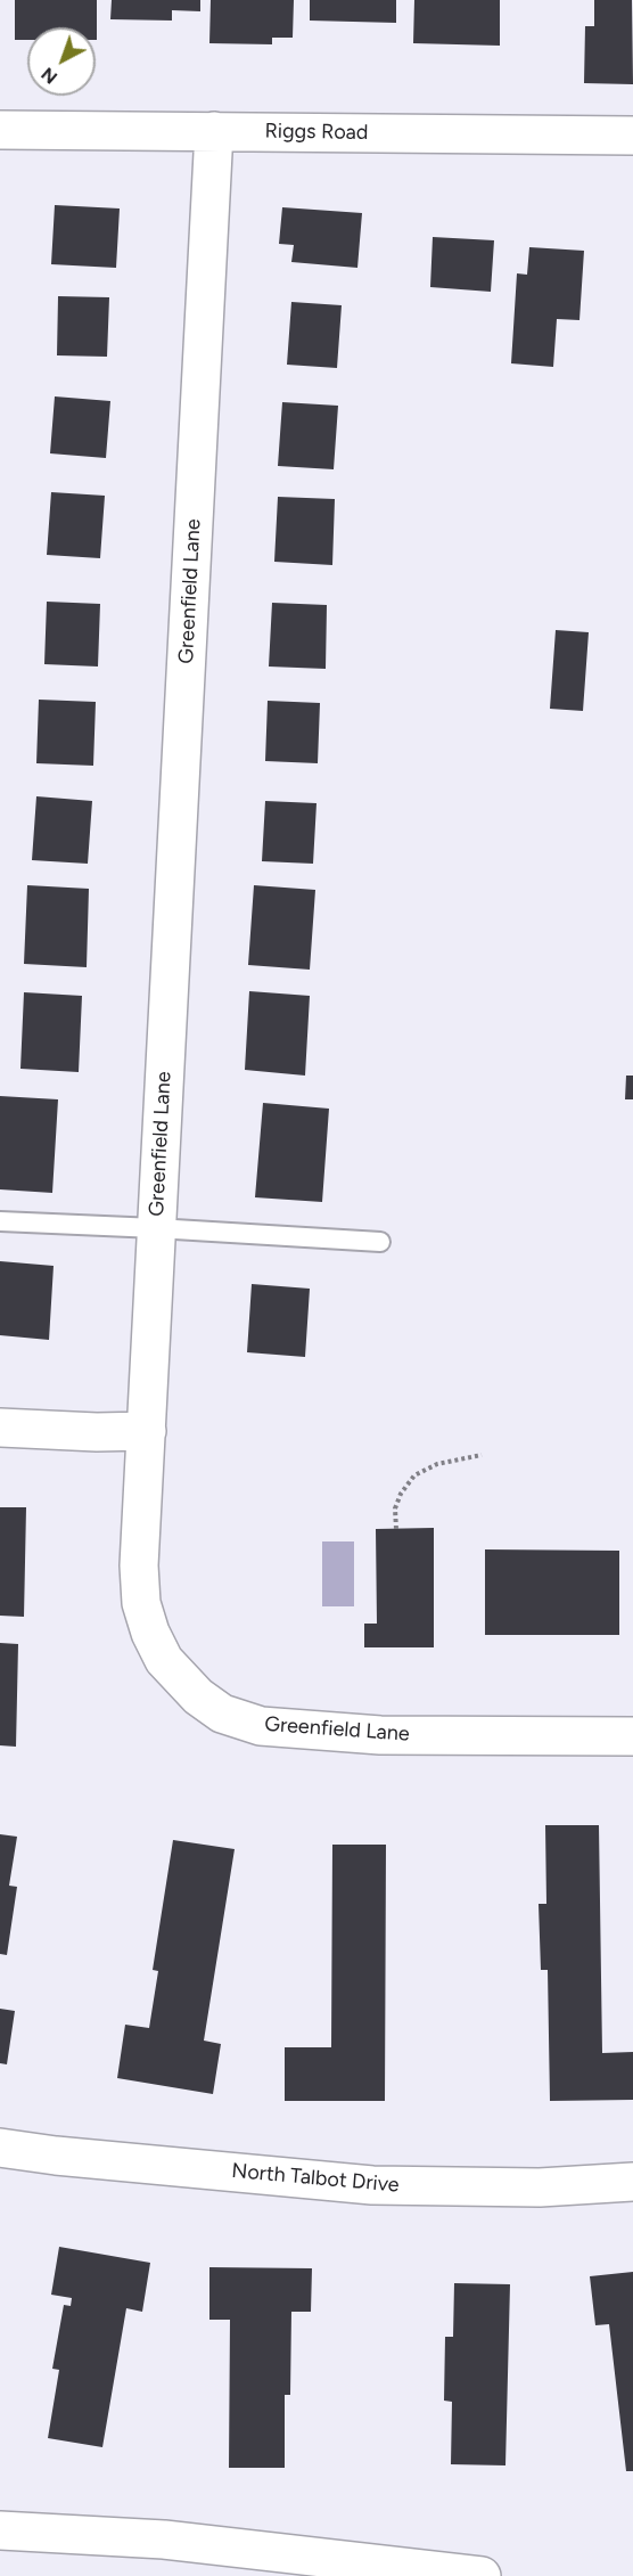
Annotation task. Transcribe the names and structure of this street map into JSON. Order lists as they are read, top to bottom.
{
  "streets": {
    "main road": ["Riggs Road", "Greenfield Lane", "North Talbot Drive"]
  },
  "crossings": [
    ["Riggs Road", "Greenfield Lane"]
  ],
  "north": "bottom left"
}
